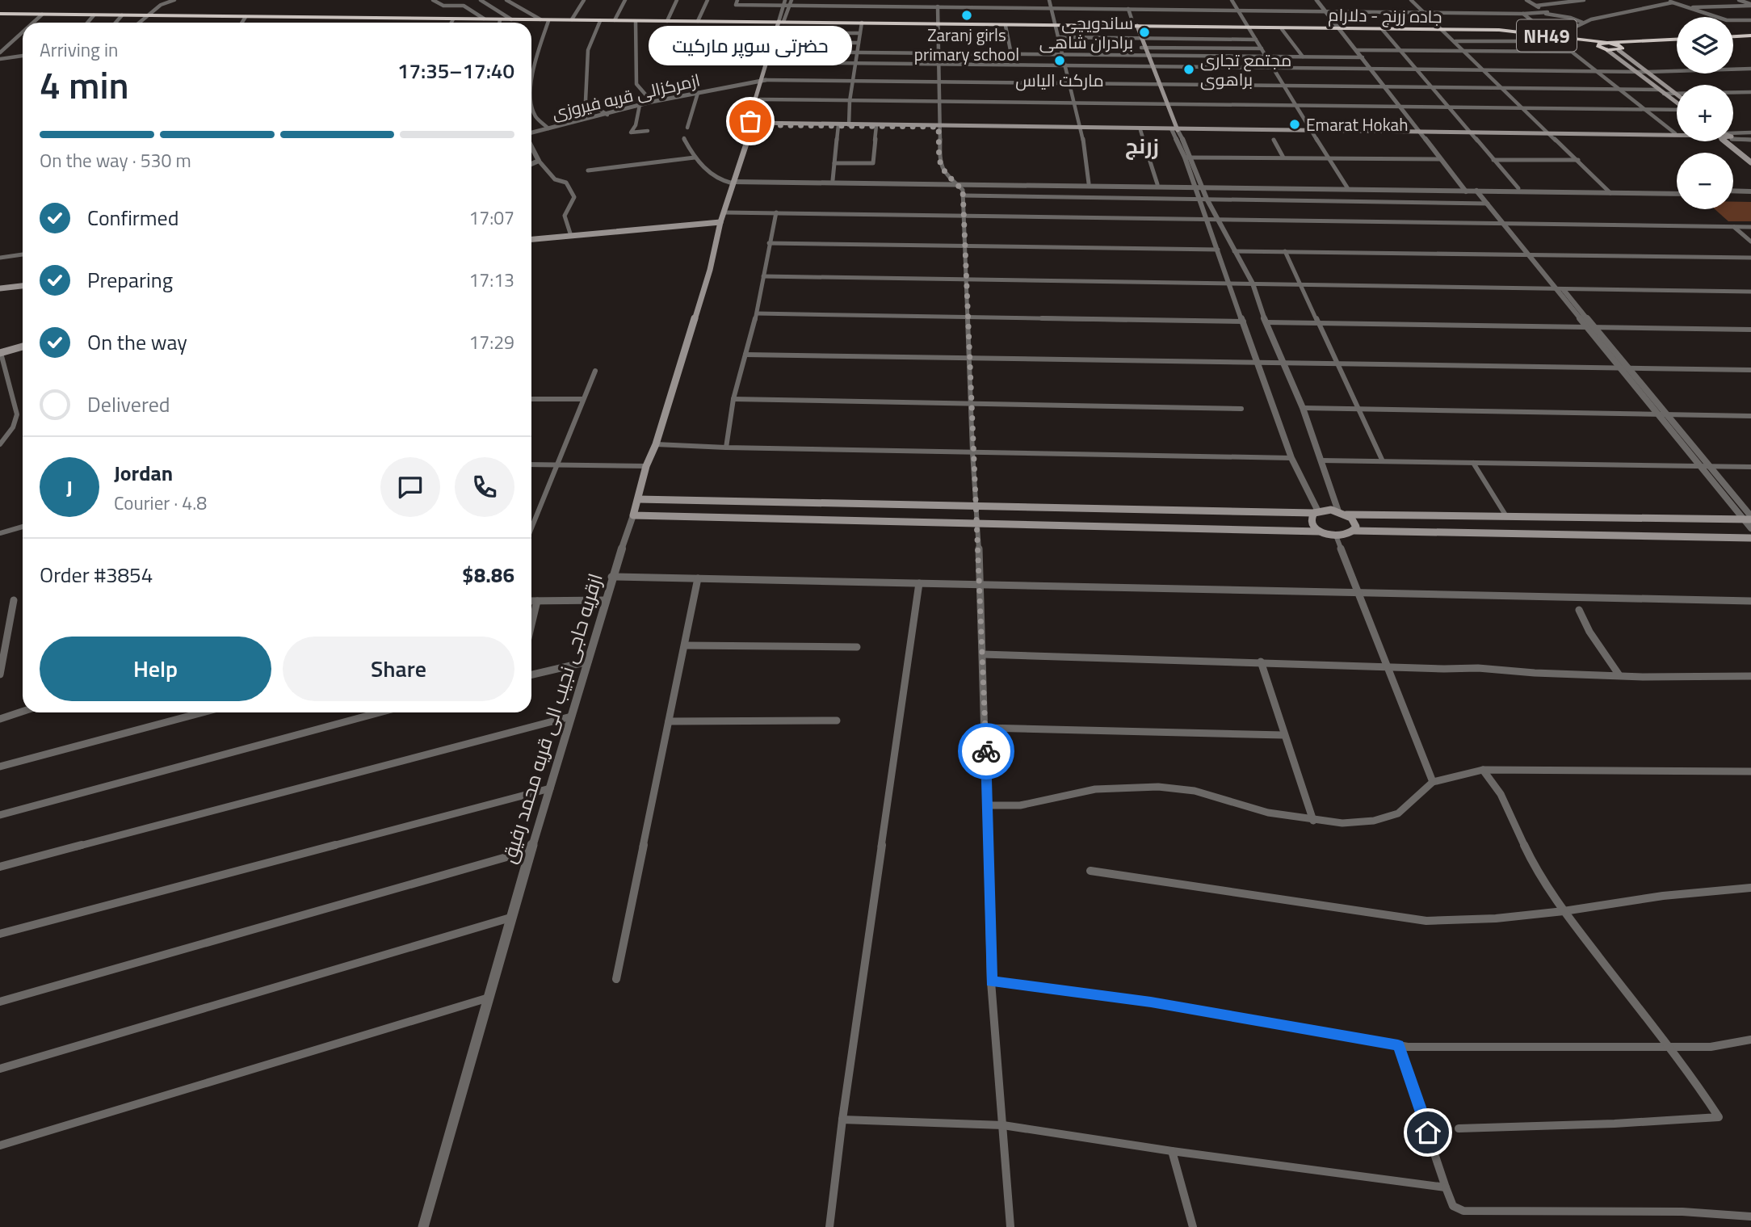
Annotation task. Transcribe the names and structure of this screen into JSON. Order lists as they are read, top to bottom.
{
  "streets": {
    "highway": ["جاده زرنج - دلارام", "NH49"],
    "main road": ["ازقریه حاجی نجیب الی قریه محمد رفیق"],
    "street": ["ازمرکزالی قریه فیروزی"]
  },
  "crossings": [
    ["جاده زرنج - دلارام", "NH49"]
  ],
  "districts": ["زرنج"],
  "places": [
    "Zaranj girls primary school",
    "ساندویچی برادران شاهی",
    "مارکت الیاس",
    "مجتمع تجاری براهوی",
    "حضرتی سوپر مارکیت",
    "Emarat Hokah"
  ],
  "page": {
    "map_buttons": ["+", "−"],
    "heading": ["4 min", "Arriving in", "17:35–17:40"],
    "panel": [
      "Jordan",
      "Courier · 4.8",
      "Order #3854",
      "$8.86"
    ],
    "bubble": "حضرتی سوپر مارکیت",
    "bar": "On the way · 530 m",
    "list": [
      ["Confirmed", "17:07"],
      ["Preparing", "17:13"],
      ["On the way", "17:29"],
      "Delivered"
    ],
    "round": "J",
    "buttons": ["Help", "Share"]
  }
}
